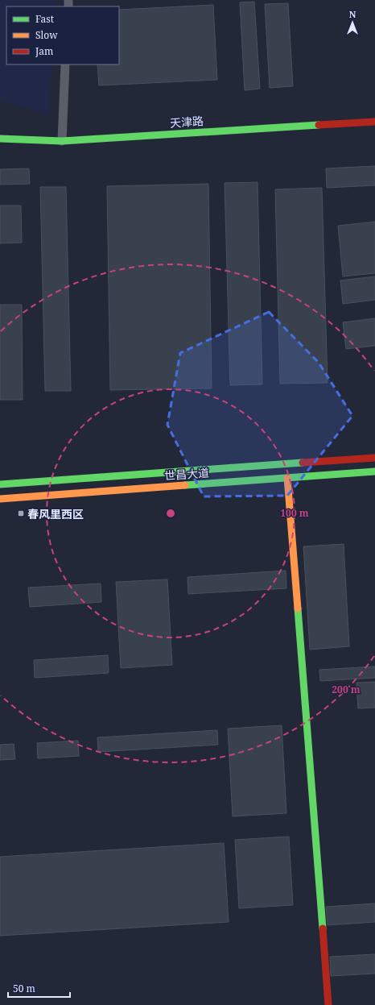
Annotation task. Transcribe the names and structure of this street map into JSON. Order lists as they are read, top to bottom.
{
  "streets": {
    "main road": ["天津路", "世昌大道"]
  },
  "places": {
    "transit": ["春风里西区"]
  },
  "legend": ["Fast", "Slow", "Jam"],
  "scale_bar": "50 m",
  "north": "top",
  "rings": ["100 m", "200 m"]
}
